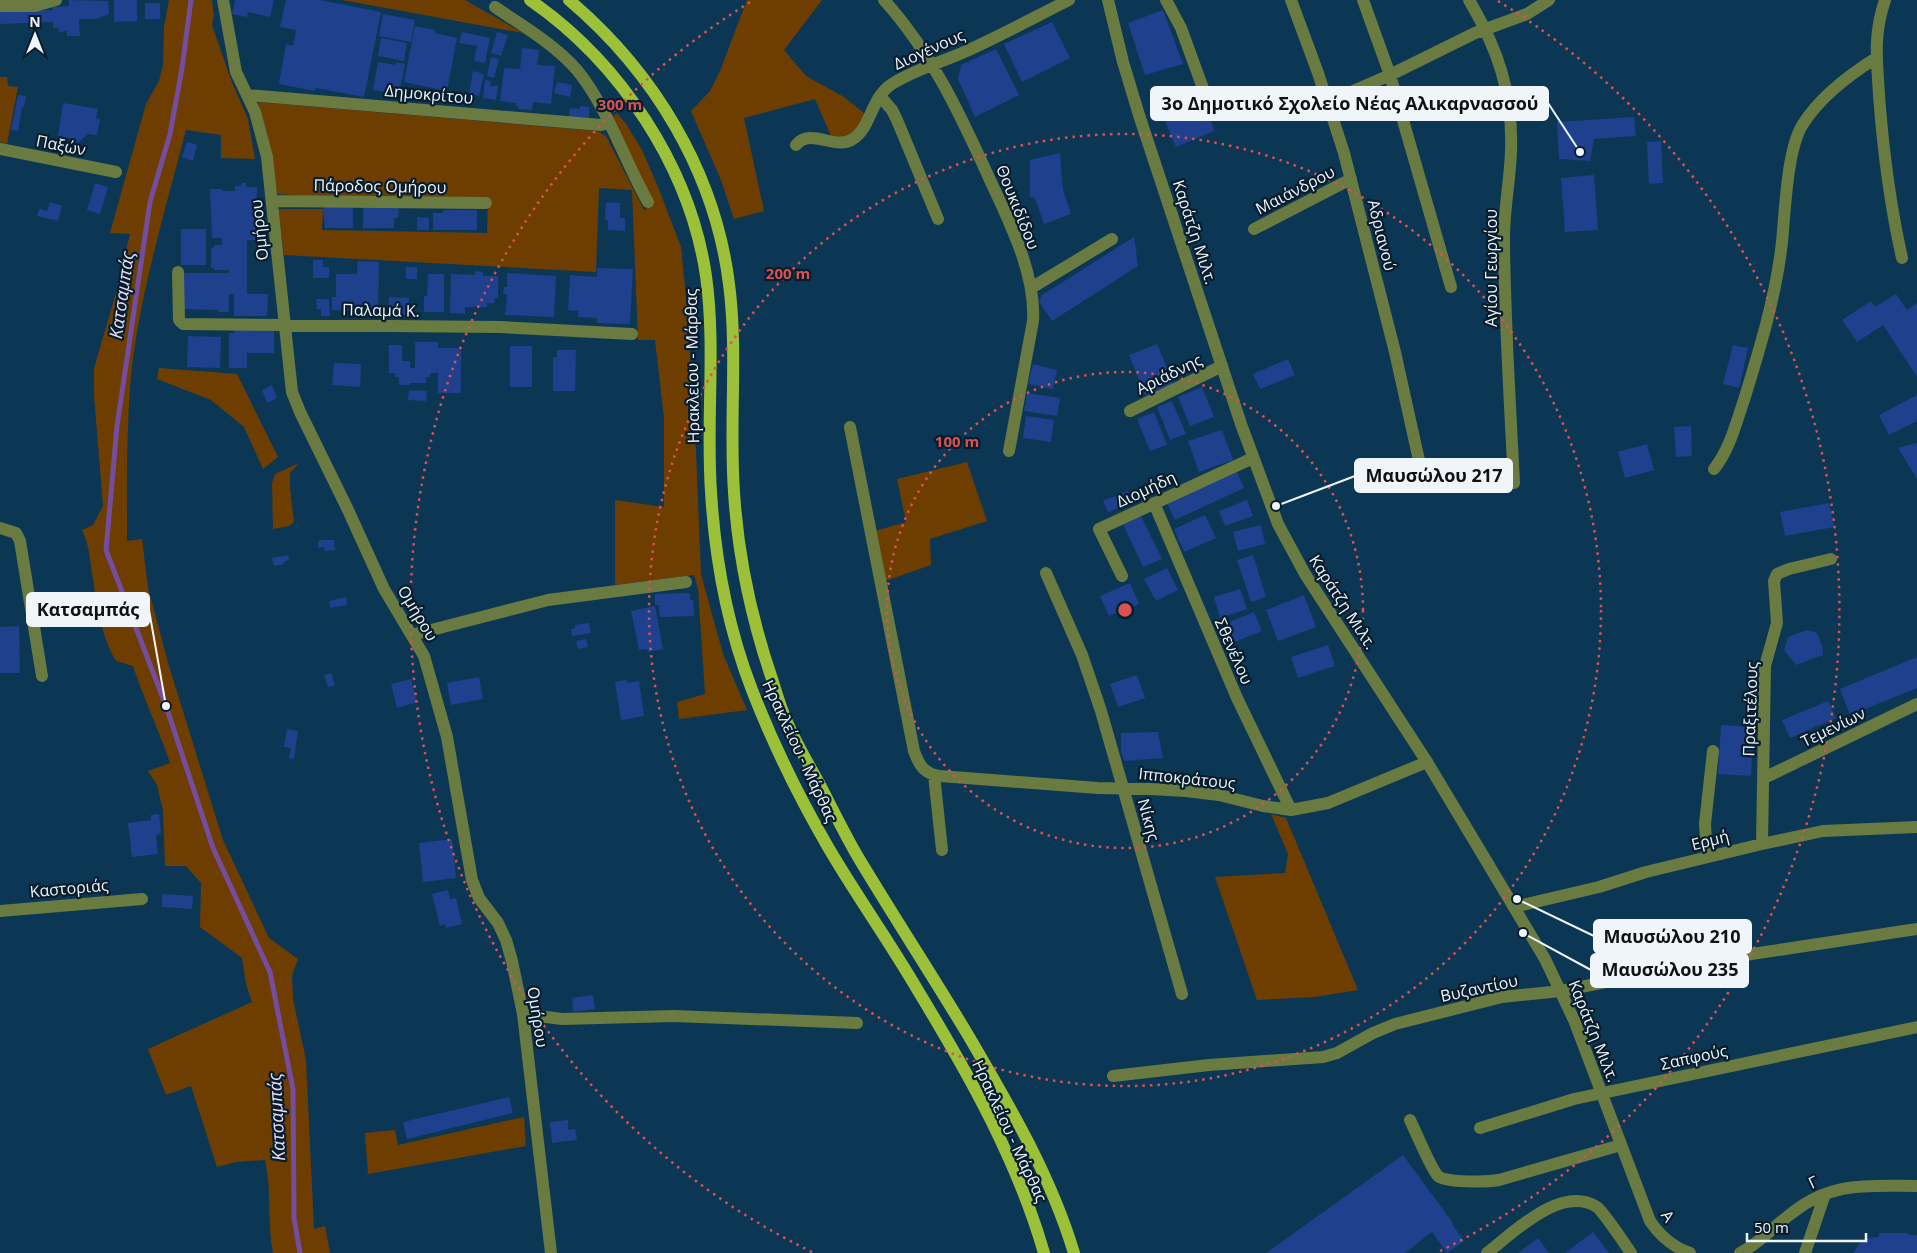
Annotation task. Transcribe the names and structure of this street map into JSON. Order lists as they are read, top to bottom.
{
  "streets": {
    "main road": ["Ηρακλείου - Μάρθας"],
    "street": [
      "Διογένους",
      "Δημοκρίτου",
      "Παξών",
      "Πάροδος Ομήρου",
      "Μαιάνδρου",
      "Θουκιδίδου",
      "Ομήρου",
      "Καράτζη Μιλτ.",
      "Αδριανού",
      "Αγίου Γεωργίου",
      "Παλαμά Κ.",
      "Αριάδνης",
      "Διομήδη",
      "Σθενέλου",
      "Πραξιτέλους",
      "Τεμενίων",
      "Ιπποκράτους",
      "Νίκης",
      "Ερμή",
      "Καστοριάς",
      "Βυζαντίου",
      "Σαπφούς",
      "Γ",
      "Α"
    ]
  },
  "crossings": [
    ["Διογένους", "Θουκιδίδου"],
    ["Δημοκρίτου", "Ομήρου"],
    ["Πάροδος Ομήρου", "Ομήρου"],
    ["Μαιάνδρου", "Αδριανού"],
    ["Ομήρου", "Παλαμά Κ."],
    ["Καράτζη Μιλτ.", "Αριάδνης"],
    ["Καράτζη Μιλτ.", "Διομήδη"],
    ["Καράτζη Μιλτ.", "Ιπποκράτους"],
    ["Καράτζη Μιλτ.", "Ερμή"],
    ["Καράτζη Μιλτ.", "Βυζαντίου"],
    ["Καράτζη Μιλτ.", "Σαπφούς"],
    ["Καράτζη Μιλτ.", "Α"],
    ["Διομήδη", "Σθενέλου"],
    ["Σθενέλου", "Ιπποκράτους"],
    ["Πραξιτέλους", "Τεμενίων"],
    ["Πραξιτέλους", "Ερμή"],
    ["Ιπποκράτους", "Νίκης"]
  ],
  "water": ["Κατσαμπάς"],
  "places": [
    "3ο Δημοτικό Σχολείο Νέας Αλικαρνασσού",
    "Μαυσώλου 217",
    "Κατσαμπάς",
    "Μαυσώλου 210",
    "Μαυσώλου 235"
  ],
  "scale_bar": "50 m",
  "north": "top",
  "rings": ["300 m", "200 m", "100 m"]
}
